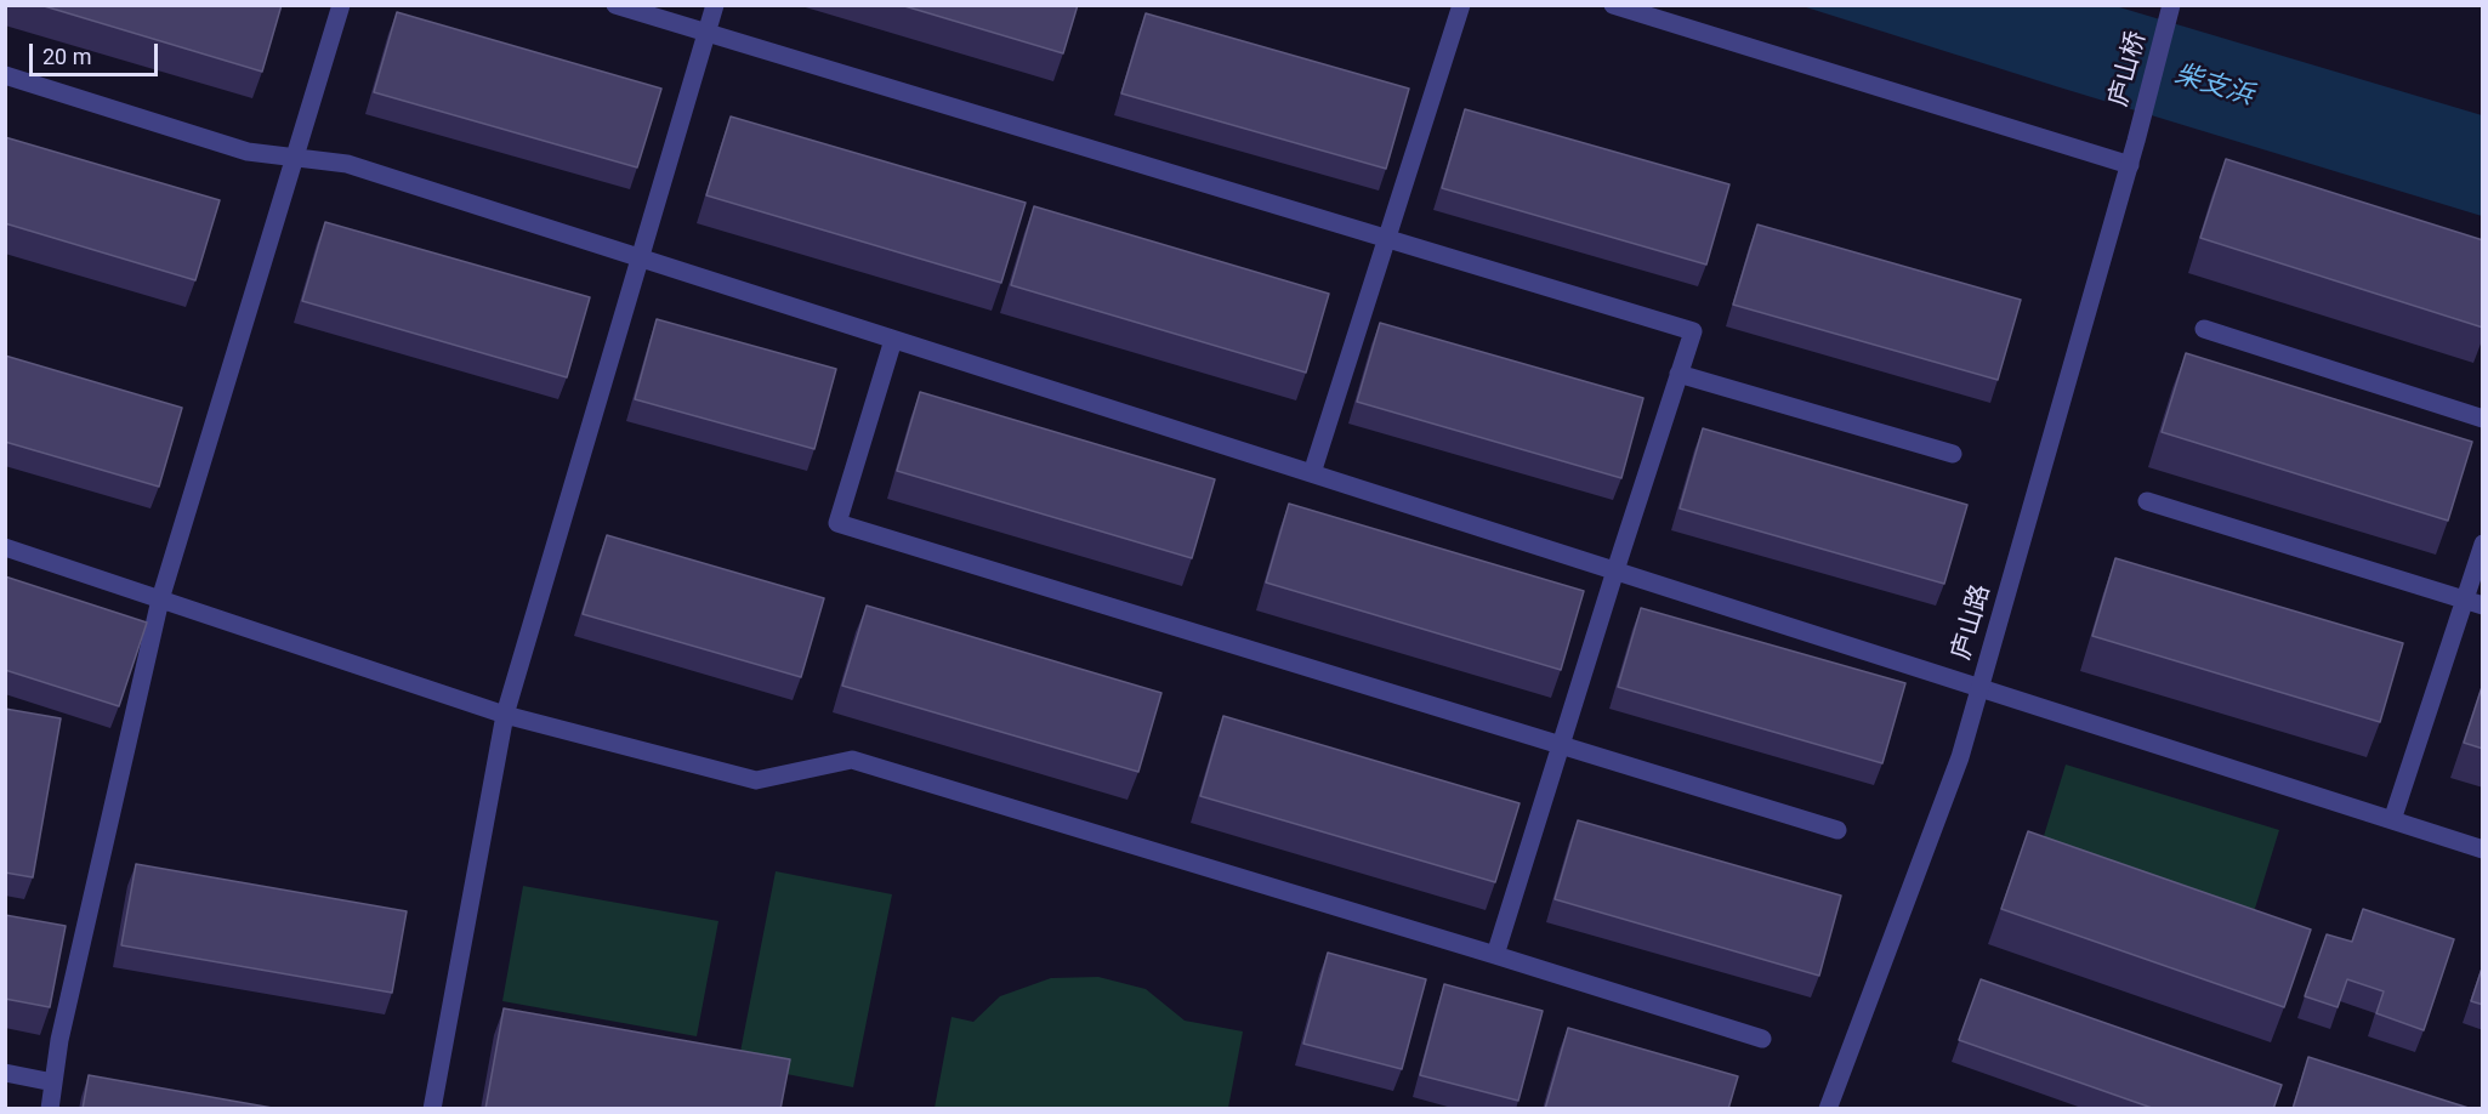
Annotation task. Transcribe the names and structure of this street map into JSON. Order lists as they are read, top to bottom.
{
  "streets": {
    "street": ["庐山桥", "庐山路"]
  },
  "crossings": [
    ["庐山桥", "庐山路"]
  ],
  "water": ["柴支浜"],
  "scale_bar": "20 m"
}
